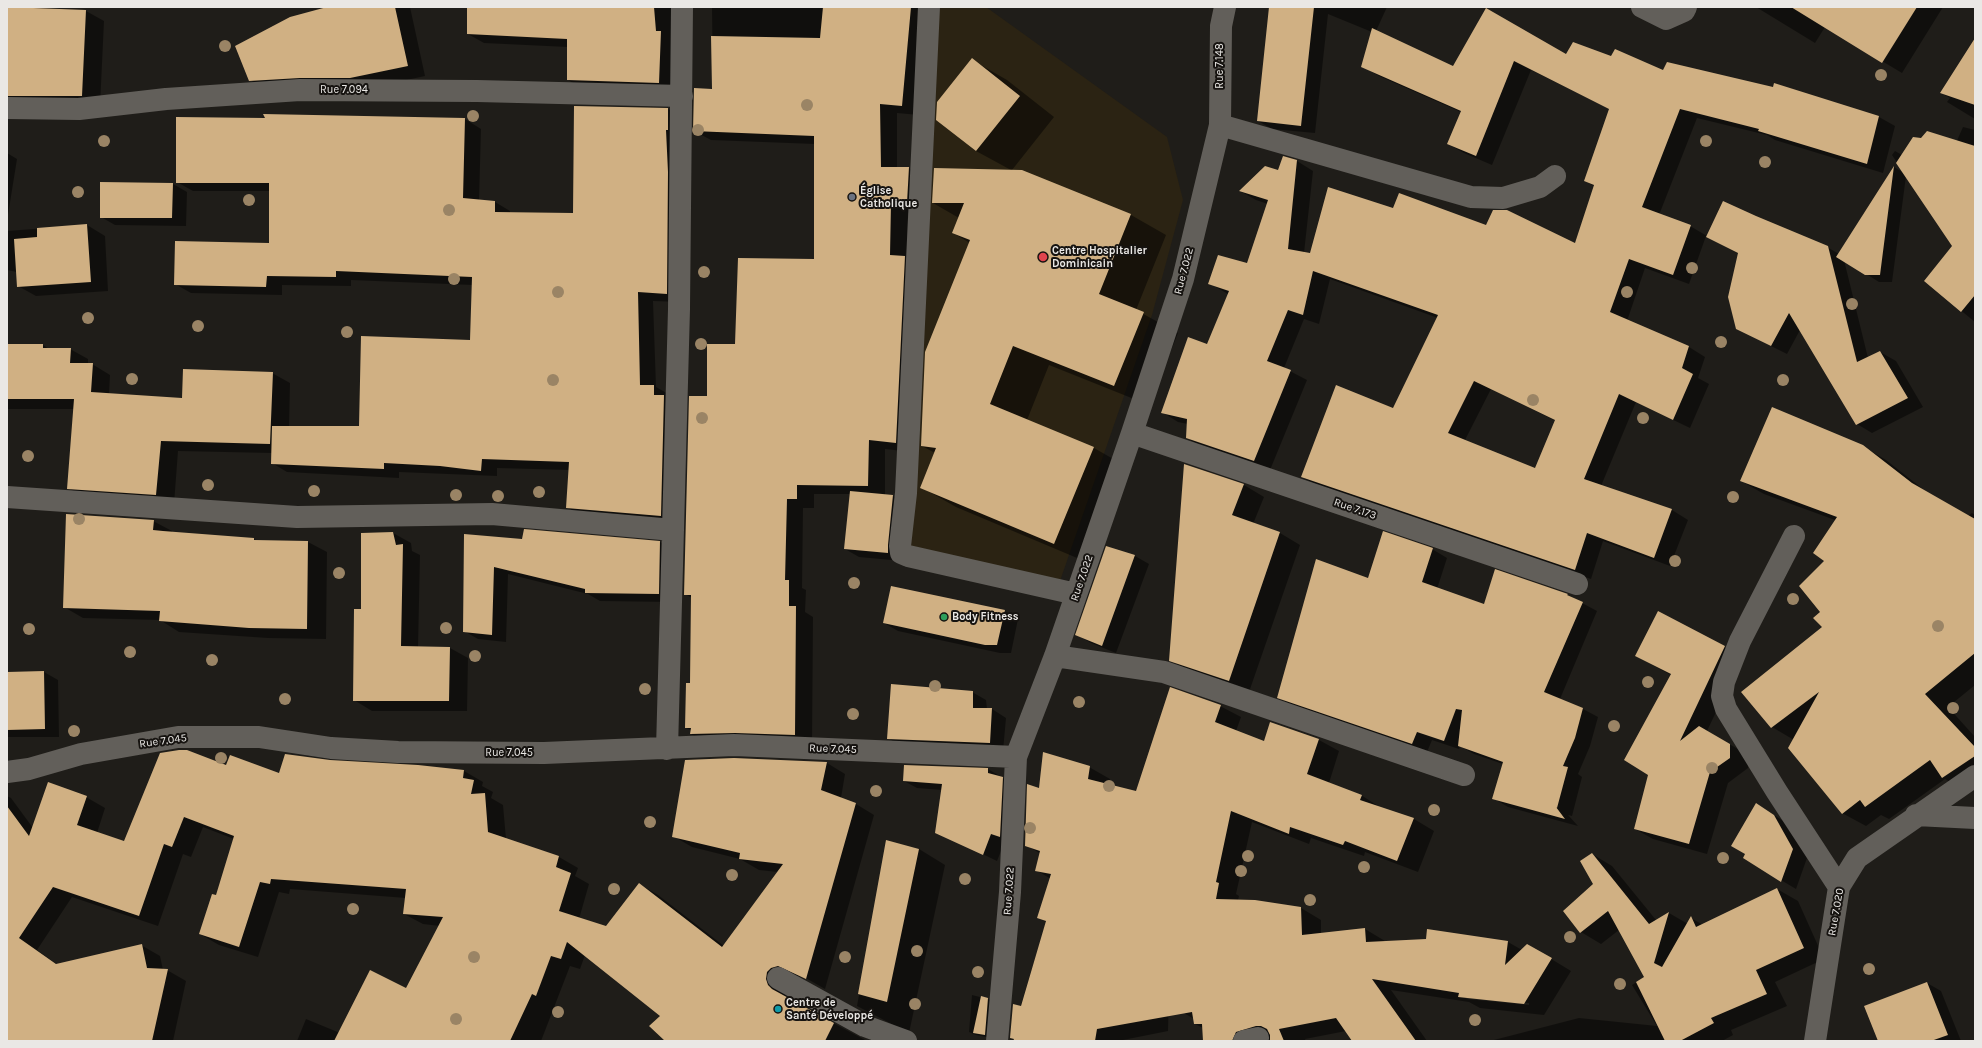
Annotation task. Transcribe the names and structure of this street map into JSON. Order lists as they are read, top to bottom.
{
  "streets": {
    "street": [
      "Rue 7.148",
      "Rue 7.094",
      "Rue 7.022",
      "Rue 7.173",
      "Rue 7.045",
      "Rue 7.020"
    ]
  },
  "crossings": [
    ["Rue 7.148", "Rue 7.022"],
    ["Rue 7.022", "Rue 7.173"],
    ["Rue 7.022", "Rue 7.045"]
  ],
  "places": [
    "Église Catholique",
    "Centre Hospitalier Dominicain",
    "Body Fitness",
    "Centre de Santé Développé"
  ]
}
